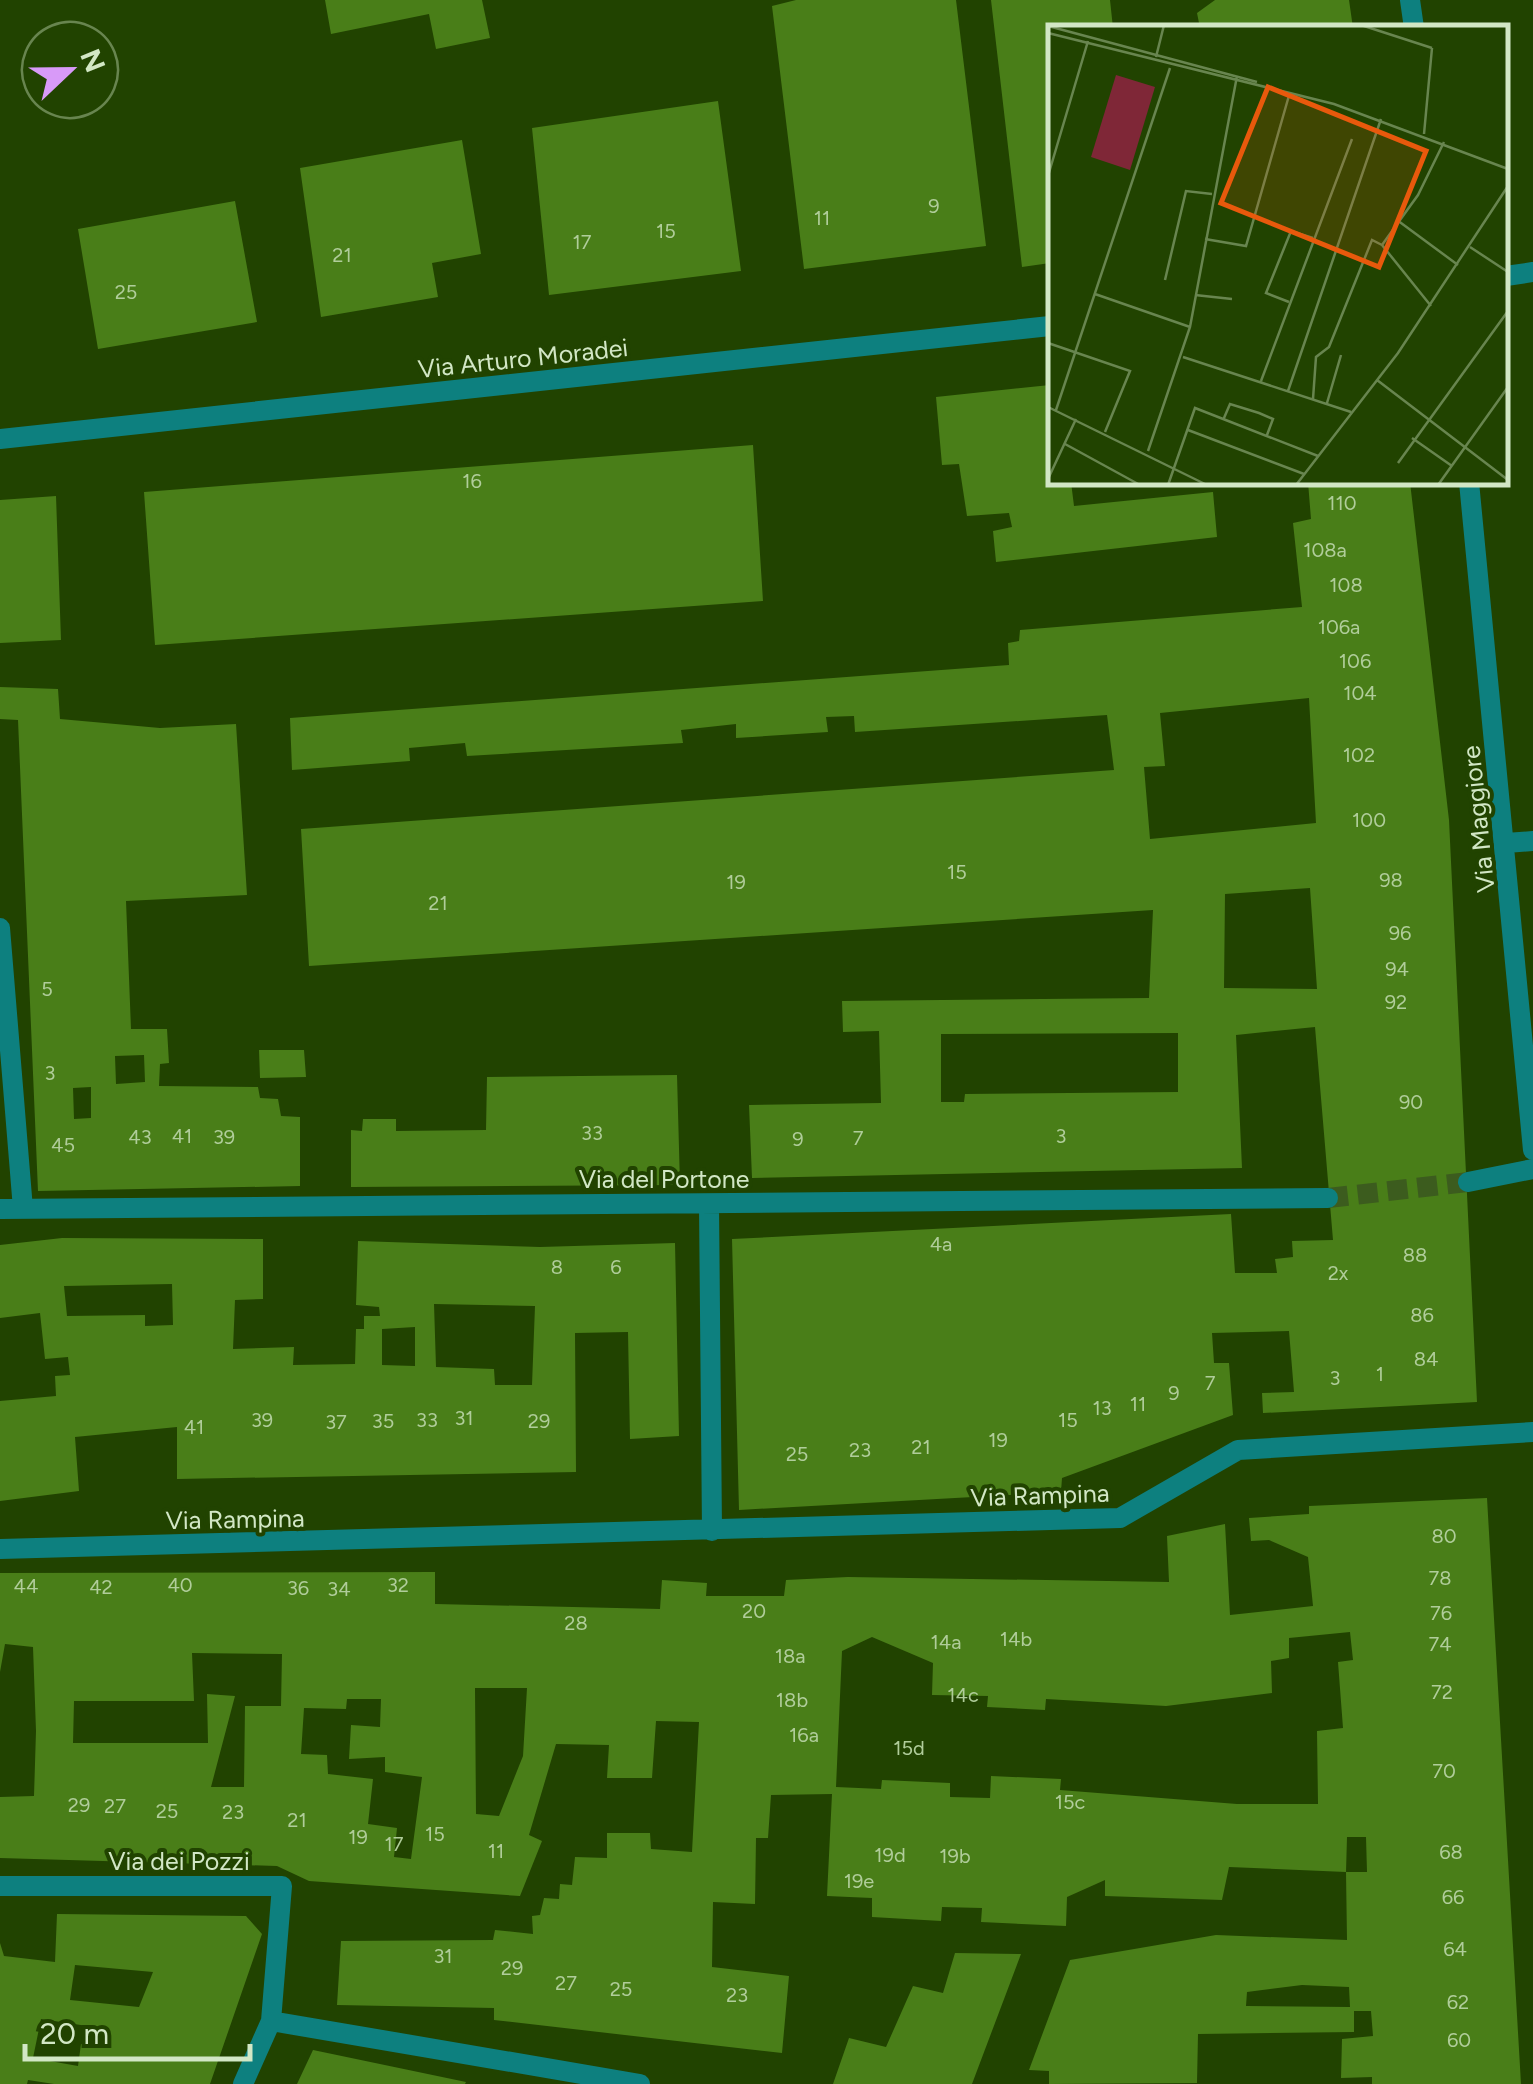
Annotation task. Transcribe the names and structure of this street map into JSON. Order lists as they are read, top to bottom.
{
  "streets": {
    "street": [
      "Via Arturo Moradei",
      "Via Maggiore",
      "Via del Portone",
      "Via Rampina",
      "Via dei Pozzi"
    ]
  },
  "house_numbers": [
    "9",
    "11",
    "15",
    "17",
    "21",
    "25",
    "16",
    "110",
    "108a",
    "108",
    "106a",
    "106",
    "104",
    "102",
    "100",
    "15",
    "98",
    "19",
    "21",
    "96",
    "94",
    "5",
    "92",
    "3",
    "90",
    "33",
    "41",
    "3",
    "43",
    "39",
    "7",
    "9",
    "45",
    "4a",
    "88",
    "8",
    "6",
    "2x",
    "86",
    "84",
    "1",
    "3",
    "7",
    "9",
    "11",
    "13",
    "31",
    "39",
    "33",
    "15",
    "35",
    "29",
    "37",
    "41",
    "19",
    "21",
    "23",
    "25",
    "80",
    "78",
    "40",
    "32",
    "44",
    "42",
    "36",
    "34",
    "20",
    "76",
    "28",
    "14b",
    "14a",
    "74",
    "18a",
    "72",
    "14c",
    "18b",
    "16a",
    "15d",
    "70",
    "15c",
    "29",
    "27",
    "25",
    "23",
    "21",
    "15",
    "19",
    "17",
    "11",
    "68",
    "19d",
    "19b",
    "19e",
    "66",
    "64",
    "31",
    "29",
    "27",
    "25",
    "23",
    "62",
    "60"
  ],
  "scale_bar": "20 m",
  "north": "right"
}
